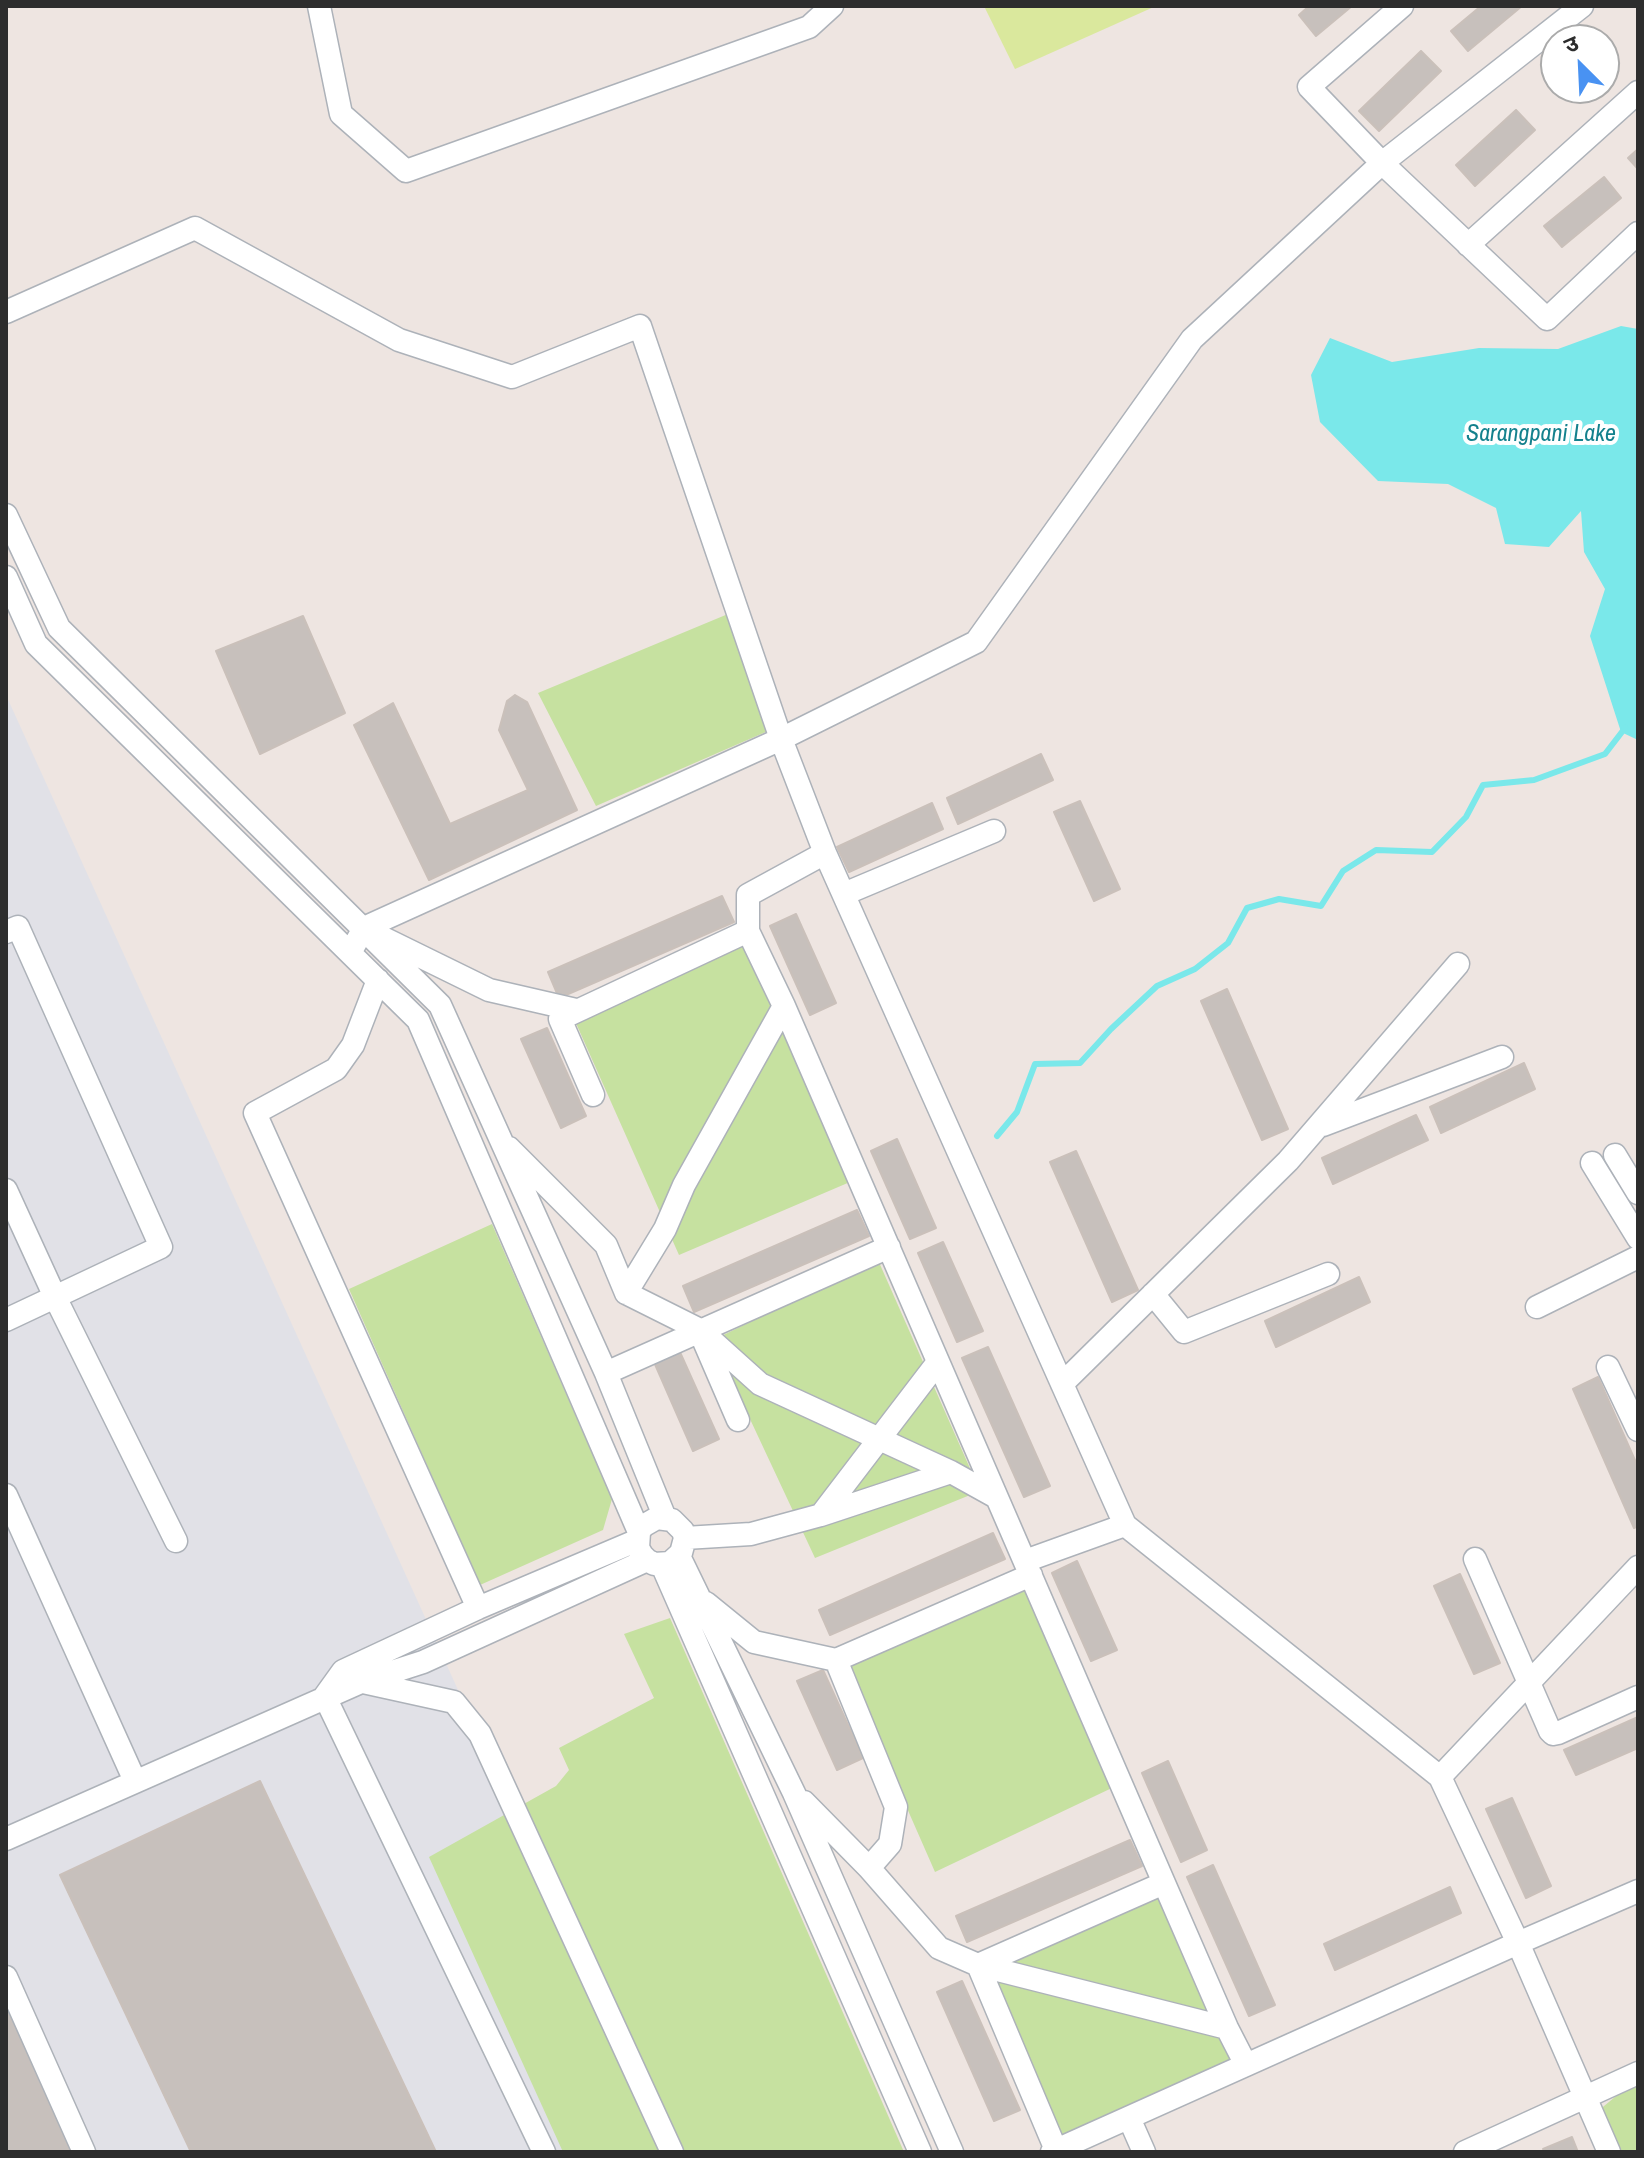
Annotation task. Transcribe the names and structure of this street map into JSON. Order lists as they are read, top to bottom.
{
  "water": ["Sarangpani Lake"],
  "north": "top left"
}
